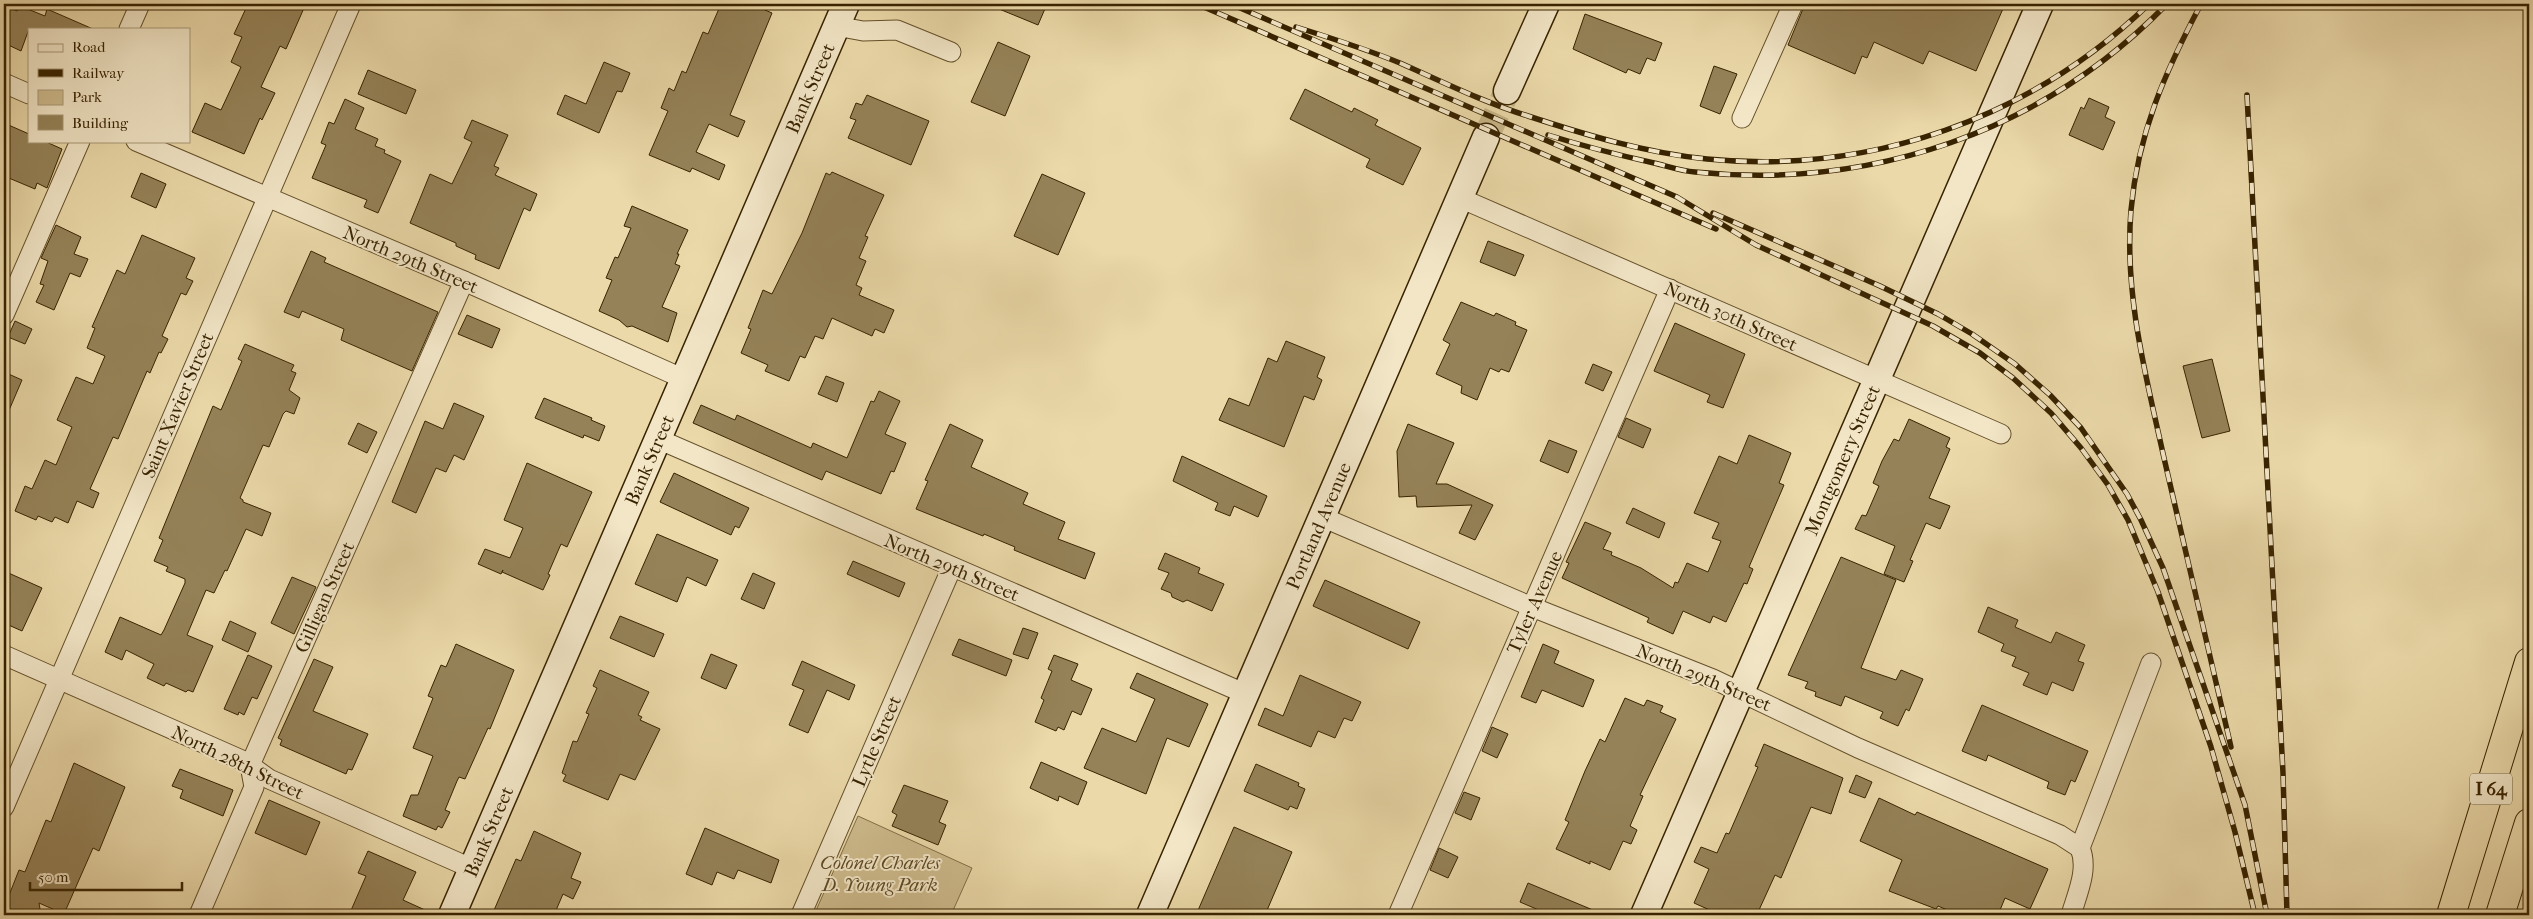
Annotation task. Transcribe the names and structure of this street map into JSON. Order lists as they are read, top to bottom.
{
  "streets": {
    "highway": ["I 64"],
    "street": [
      "Bank Street",
      "North 29th Street",
      "North 30th Street",
      "Saint Xavier Street",
      "Montgomery Street",
      "Portland Avenue",
      "Gilligan Street",
      "Tyler Avenue",
      "Lytle Street",
      "North 28th Street"
    ]
  },
  "crossings": [
    ["Bank Street", "North 29th Street"],
    ["Bank Street", "North 28th Street"],
    ["North 29th Street", "Saint Xavier Street"],
    ["North 29th Street", "Montgomery Street"],
    ["North 29th Street", "Portland Avenue"],
    ["North 29th Street", "Gilligan Street"],
    ["North 29th Street", "Tyler Avenue"],
    ["North 29th Street", "Lytle Street"],
    ["North 30th Street", "Montgomery Street"],
    ["North 30th Street", "Portland Avenue"],
    ["North 30th Street", "Tyler Avenue"],
    ["Saint Xavier Street", "North 28th Street"],
    ["Gilligan Street", "North 28th Street"]
  ],
  "parks": ["Colonel Charles D. Young Park"],
  "legend": [
    "Road",
    "Railway",
    "Park",
    "Building"
  ],
  "scale_bar": "50 m"
}
